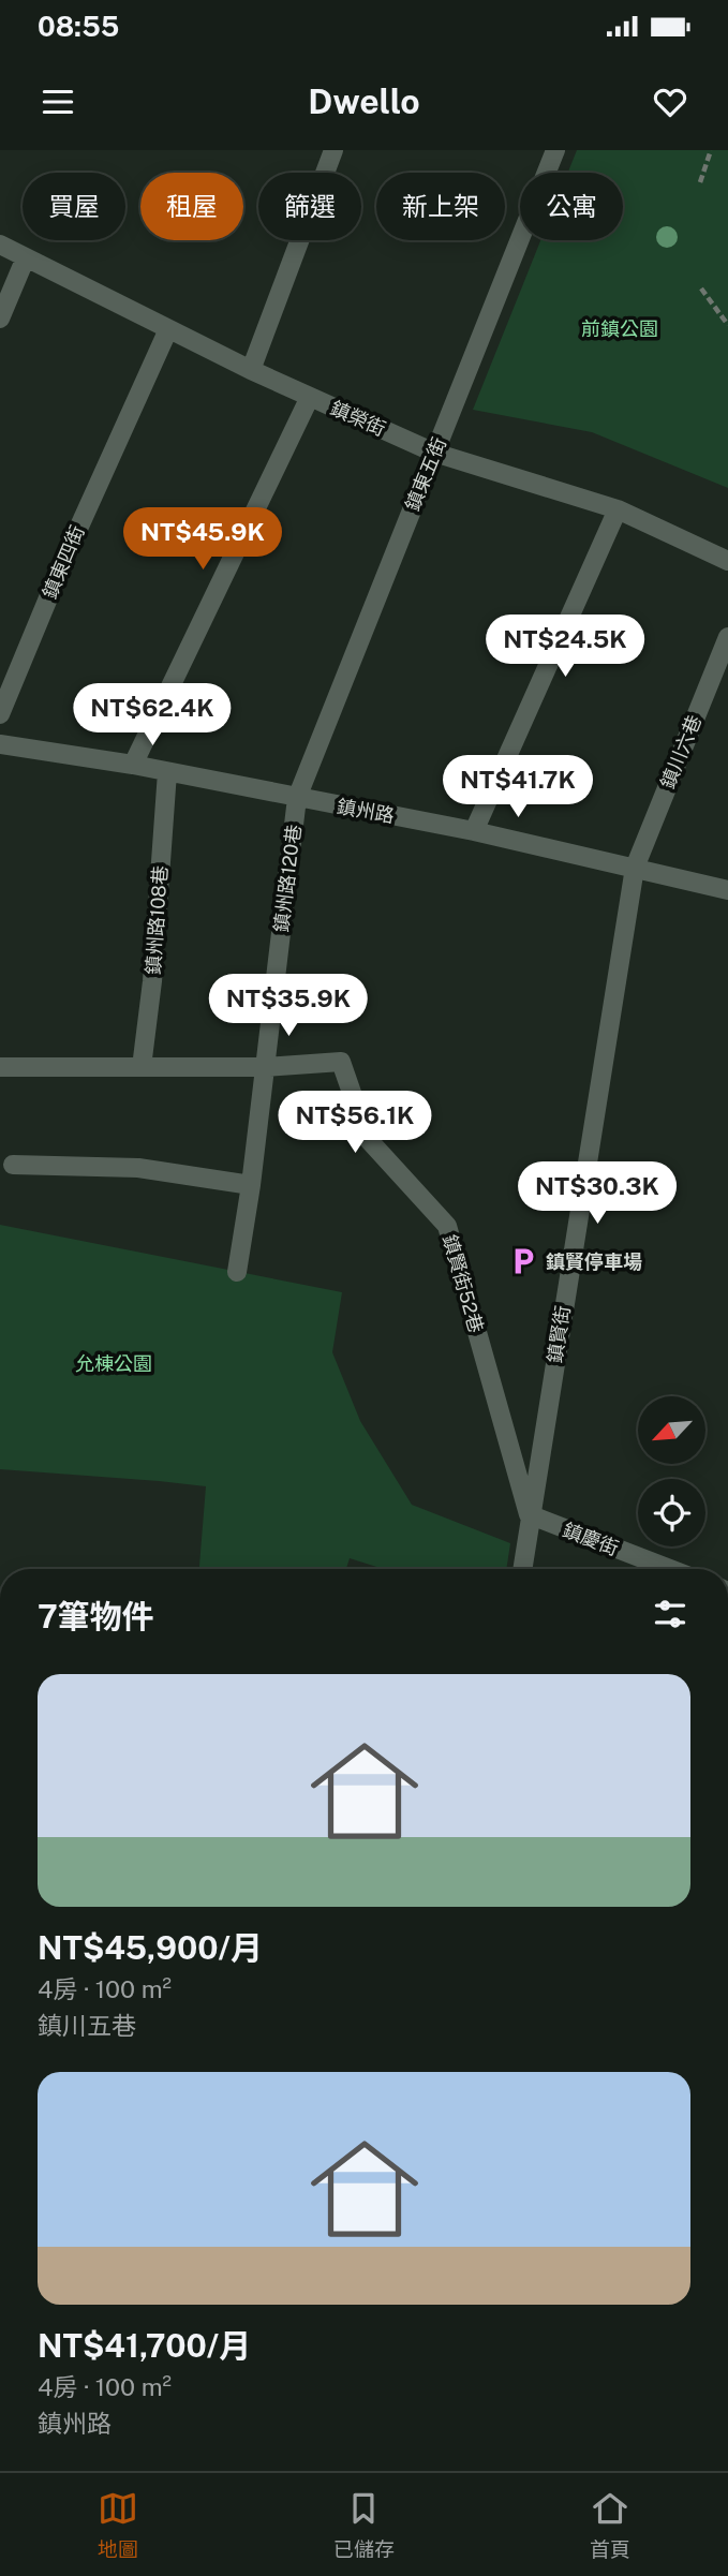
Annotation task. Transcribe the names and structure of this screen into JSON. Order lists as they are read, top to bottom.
{
  "streets": {
    "street": [
      "鎮榮街",
      "鎮東五街",
      "鎮東四街",
      "鎮川六巷",
      "鎮州路",
      "鎮州路120巷",
      "鎮州路108巷",
      "鎮賢街52巷",
      "鎮賢街",
      "鎮慶街"
    ]
  },
  "crossings": [
    ["鎮榮街", "鎮東五街"],
    ["鎮榮街", "鎮東四街"],
    ["鎮東五街", "鎮州路"],
    ["鎮東五街", "鎮州路120巷"],
    ["鎮川六巷", "鎮州路"],
    ["鎮川六巷", "鎮賢街"],
    ["鎮州路", "鎮州路120巷"],
    ["鎮州路", "鎮州路108巷"],
    ["鎮州路", "鎮賢街"],
    ["鎮州路120巷", "鎮賢街52巷"],
    ["鎮州路108巷", "鎮賢街52巷"],
    ["鎮賢街52巷", "鎮賢街"],
    ["鎮賢街52巷", "鎮慶街"],
    ["鎮賢街", "鎮慶街"]
  ],
  "parks": ["前鎮公園", "允棟公園"],
  "places": {
    "parking": ["鎮賢停車場"]
  },
  "north": "bottom left",
  "page": {
    "status": "08:55",
    "header": "Dwello",
    "chip": [
      "買屋",
      "租屋",
      "篩選",
      "新上架",
      "公寓"
    ],
    "price": [
      "NT$45.9K",
      "NT$24.5K",
      "NT$62.4K",
      "NT$41.7K",
      "NT$35.9K",
      "NT$56.1K",
      "NT$30.3K"
    ],
    "heading": "7筆物件",
    "list": [
      {
        "name": "NT$45,900/月",
        "note": "4房 · 100 m² · 鎮川五巷"
      },
      {
        "name": "NT$41,700/月",
        "note": "4房 · 100 m² · 鎮州路"
      }
    ],
    "tabs": ["地圖", "已儲存", "首頁"]
  }
}
